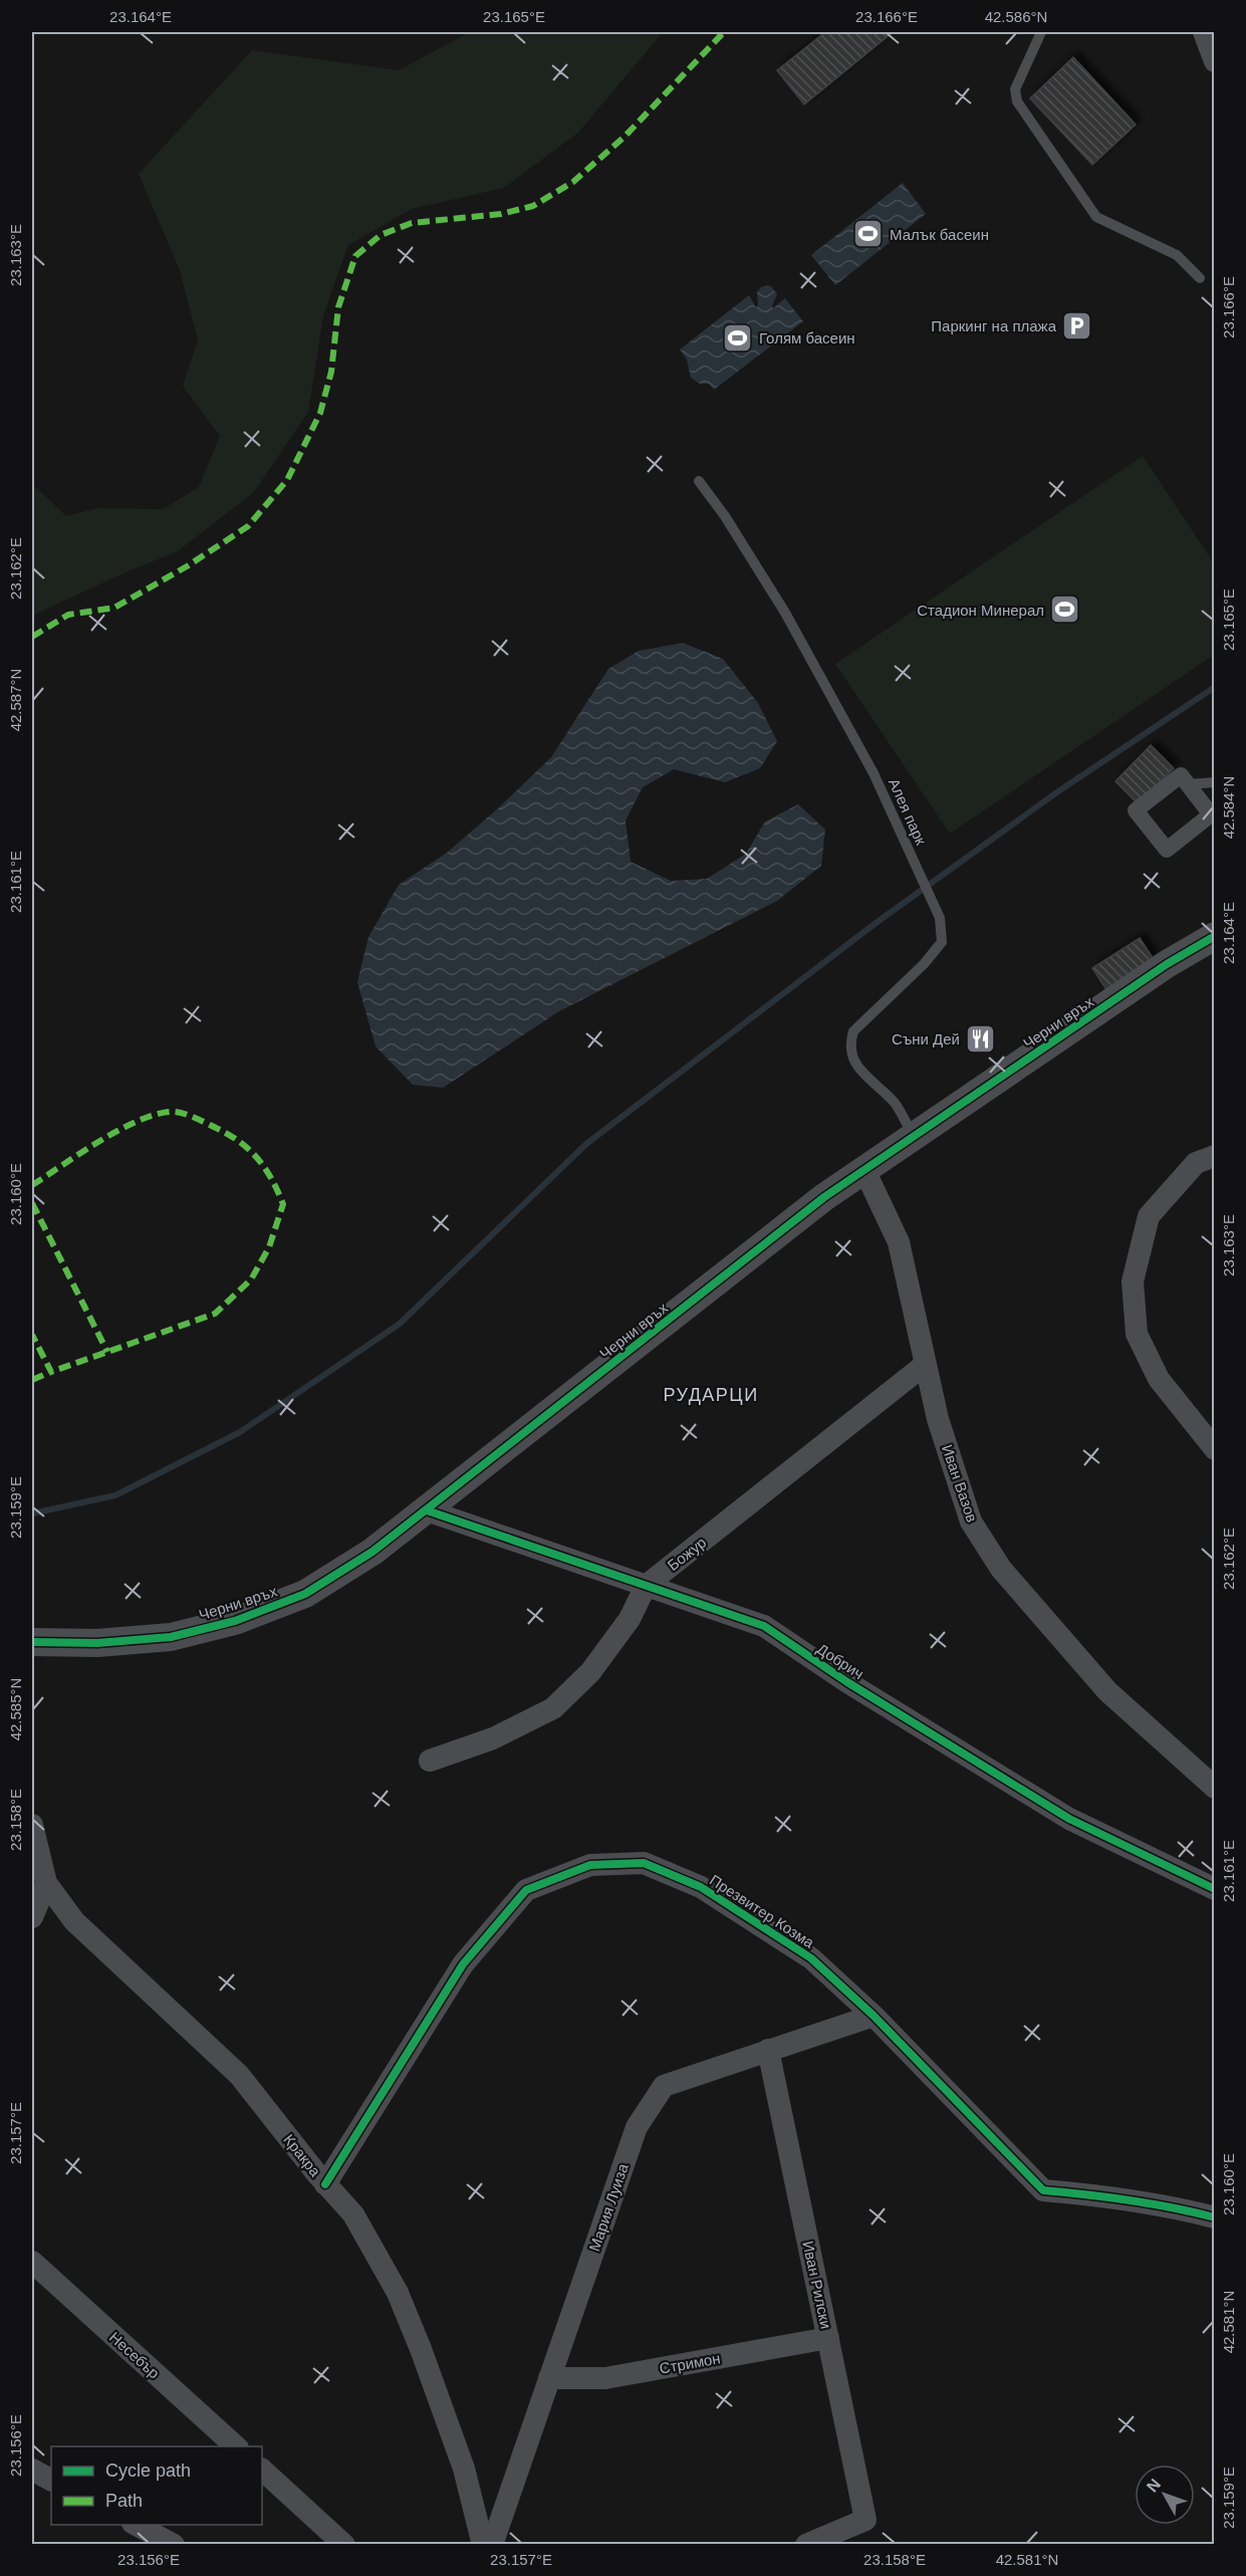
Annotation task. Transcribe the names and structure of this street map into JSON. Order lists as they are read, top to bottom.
{
  "streets": {
    "street": [
      "Черни връх",
      "Иван Вазов",
      "Божур",
      "Добрич",
      "Презвитер Козма",
      "Кракра",
      "Мария Луиза",
      "Иван Рилски",
      "Несебър",
      "Стримон"
    ],
    "lane": ["Алея парк"]
  },
  "crossings": [
    ["Алея парк", "Черни връх"],
    ["Черни връх", "Иван Вазов"],
    ["Черни връх", "Добрич"],
    ["Иван Вазов", "Божур"],
    ["Божур", "Добрич"],
    ["Презвитер Козма", "Кракра"],
    ["Презвитер Козма", "Мария Луиза"],
    ["Мария Луиза", "Иван Рилски"],
    ["Мария Луиза", "Стримон"],
    ["Иван Рилски", "Стримон"]
  ],
  "districts": ["РУДАРЦИ"],
  "places": {
    "sports": ["Малък басеин", "Голям басеин", "Стадион Минерал"],
    "parking": ["Паркинг на плажа"],
    "restaurant": ["Съни Дей"]
  },
  "legend": ["Cycle path", "Path"],
  "north": "top left",
  "coordinates": [
    "23.164°E",
    "23.165°E",
    "23.166°E",
    "42.586°N",
    "23.163°E",
    "23.162°E",
    "42.587°N",
    "42.584°N",
    "23.161°E",
    "23.160°E",
    "23.159°E",
    "42.585°N",
    "23.158°E",
    "23.157°E",
    "42.581°N",
    "23.156°E"
  ]
}
